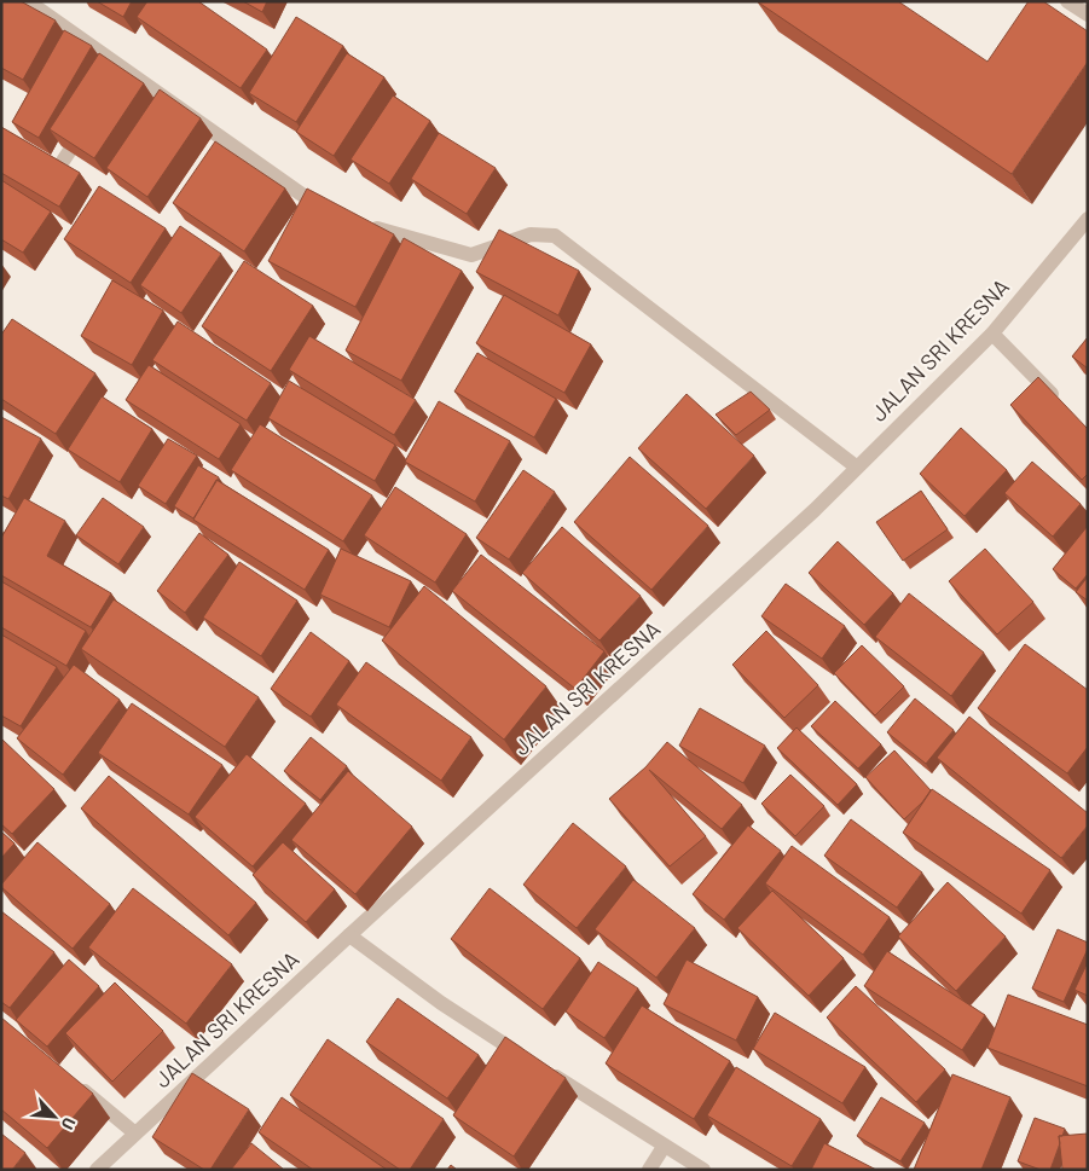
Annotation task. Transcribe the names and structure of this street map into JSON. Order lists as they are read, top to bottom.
{
  "streets": {
    "street": ["JALAN SRI KRESNA"]
  },
  "north": "bottom right"
}
